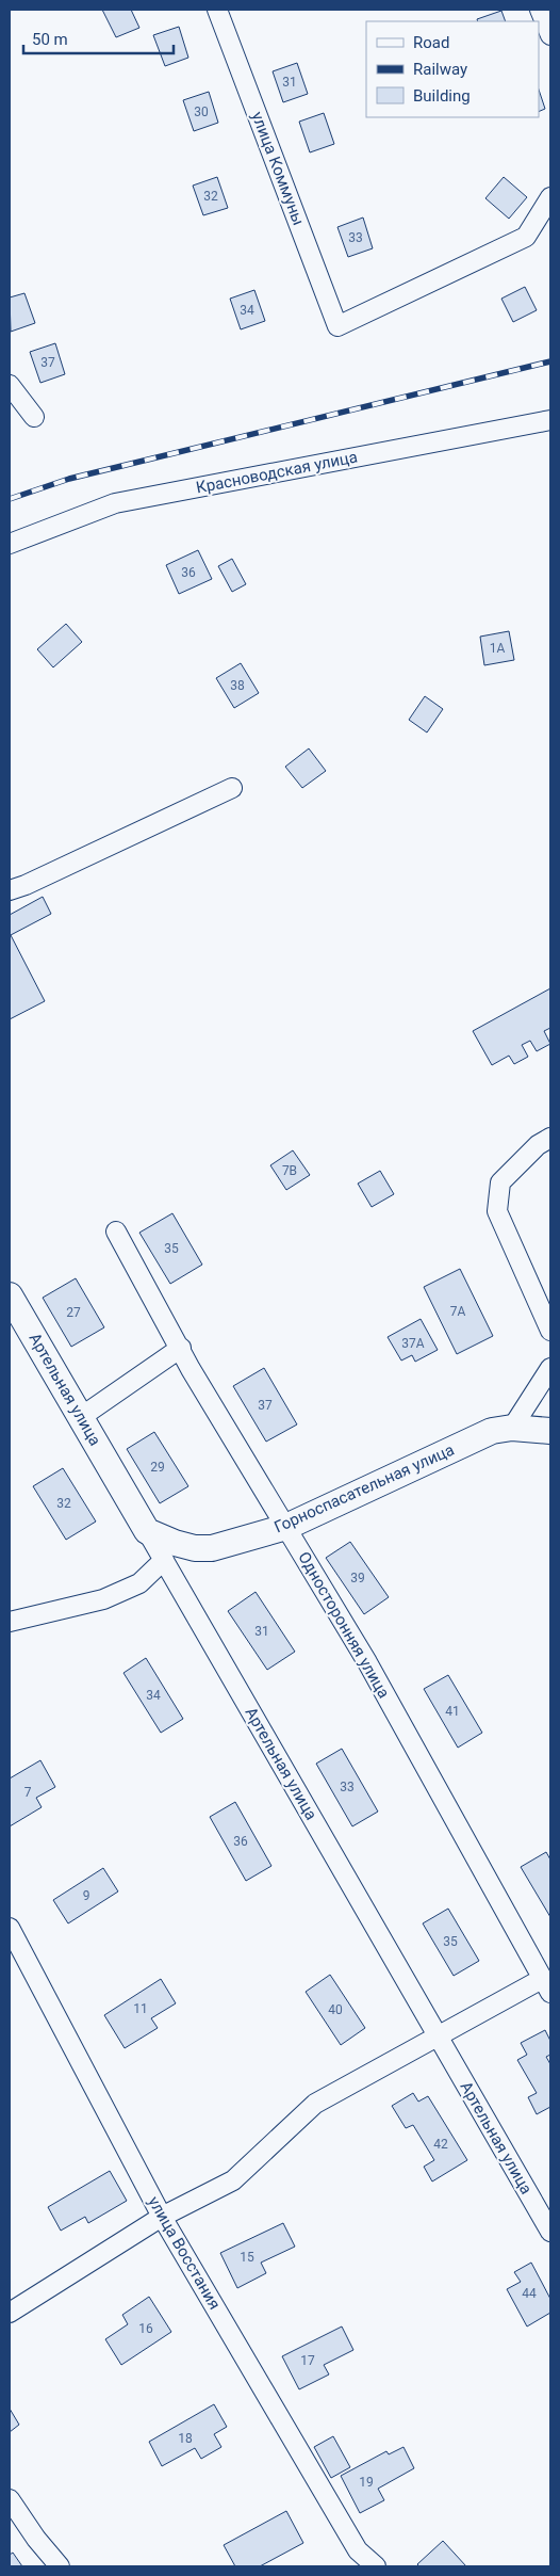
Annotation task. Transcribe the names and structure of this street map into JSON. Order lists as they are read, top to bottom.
{
  "streets": {
    "main road": ["Артельная улица", "Горноспасательная улица"],
    "street": [
      "улица Коммуны",
      "Красноводская улица",
      "Односторонняя улица",
      "улица Восстания"
    ]
  },
  "crossings": [
    ["Артельная улица", "Горноспасательная улица"],
    ["Горноспасательная улица", "Односторонняя улица"]
  ],
  "house_numbers": [
    "31",
    "30",
    "32",
    "33",
    "34",
    "37",
    "36",
    "1А",
    "38",
    "7В",
    "35",
    "7А",
    "27",
    "37А",
    "37",
    "29",
    "32",
    "39",
    "31",
    "34",
    "41",
    "33",
    "7",
    "36",
    "9",
    "35",
    "11",
    "40",
    "42",
    "15",
    "44",
    "16",
    "17",
    "18",
    "19"
  ],
  "legend": ["Road", "Railway", "Building"],
  "scale_bar": "50 m"
}
